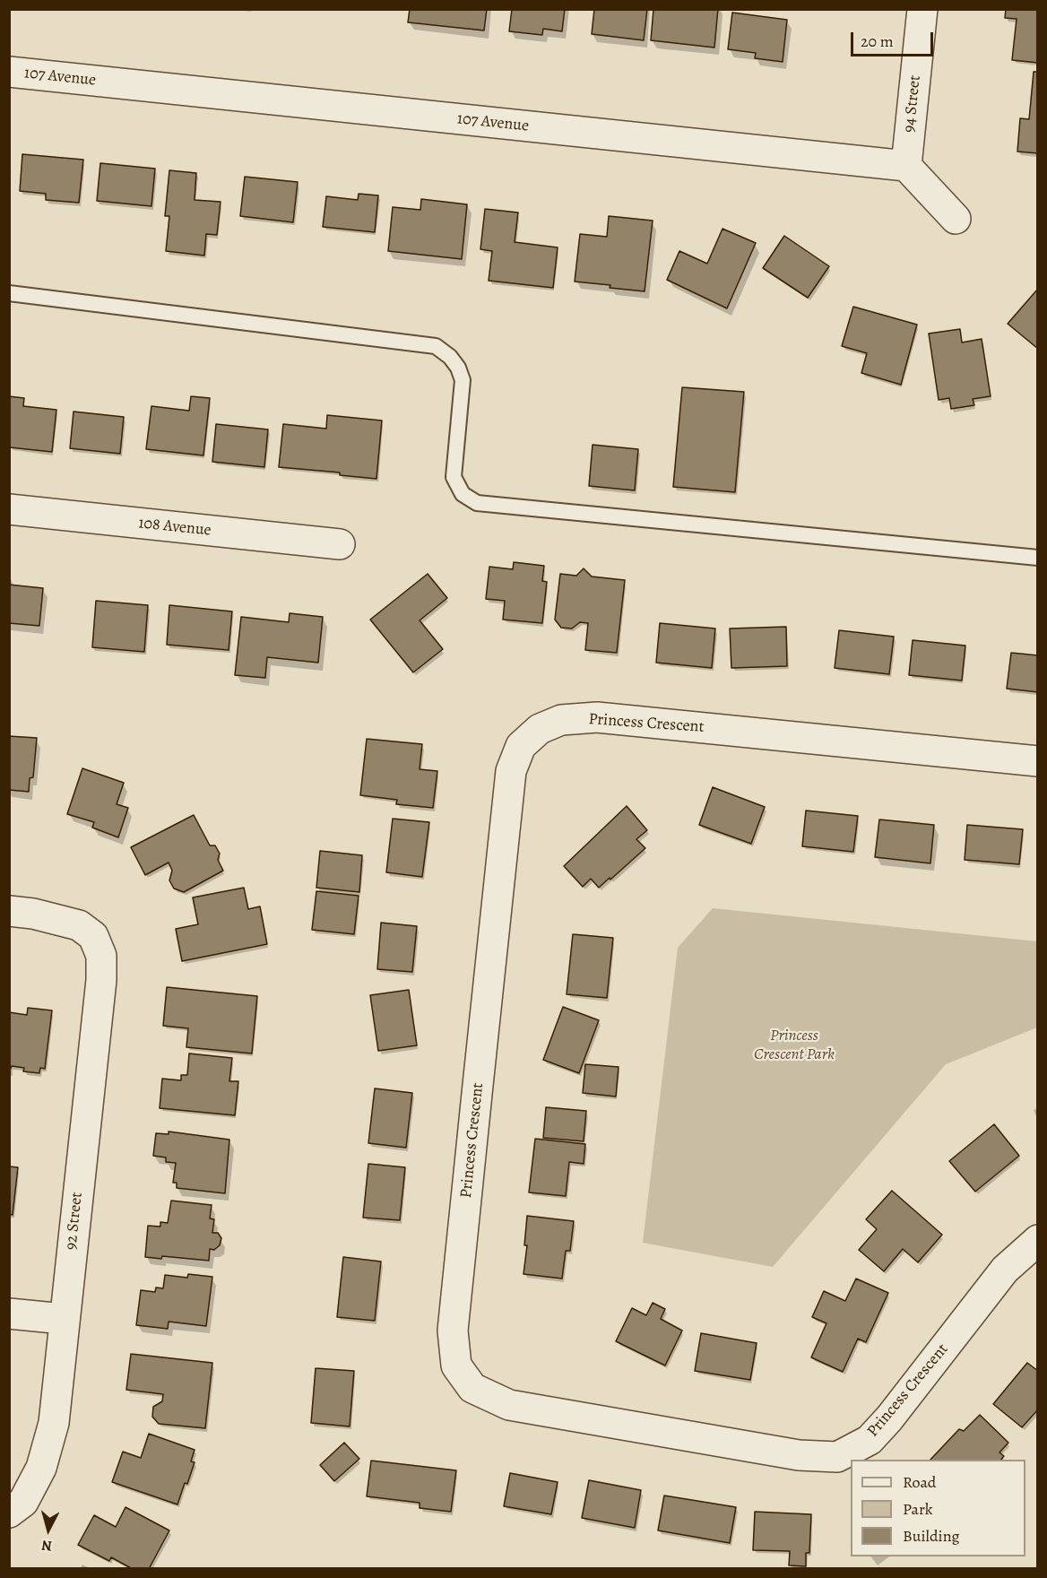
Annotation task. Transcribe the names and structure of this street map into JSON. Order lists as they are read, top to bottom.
{
  "streets": {
    "street": [
      "107 Avenue",
      "94 Street",
      "108 Avenue",
      "Princess Crescent",
      "92 Street"
    ]
  },
  "crossings": [
    ["107 Avenue", "94 Street"]
  ],
  "parks": ["Princess Crescent Park"],
  "legend": ["Road", "Park", "Building"],
  "scale_bar": "20 m",
  "north": "bottom"
}
